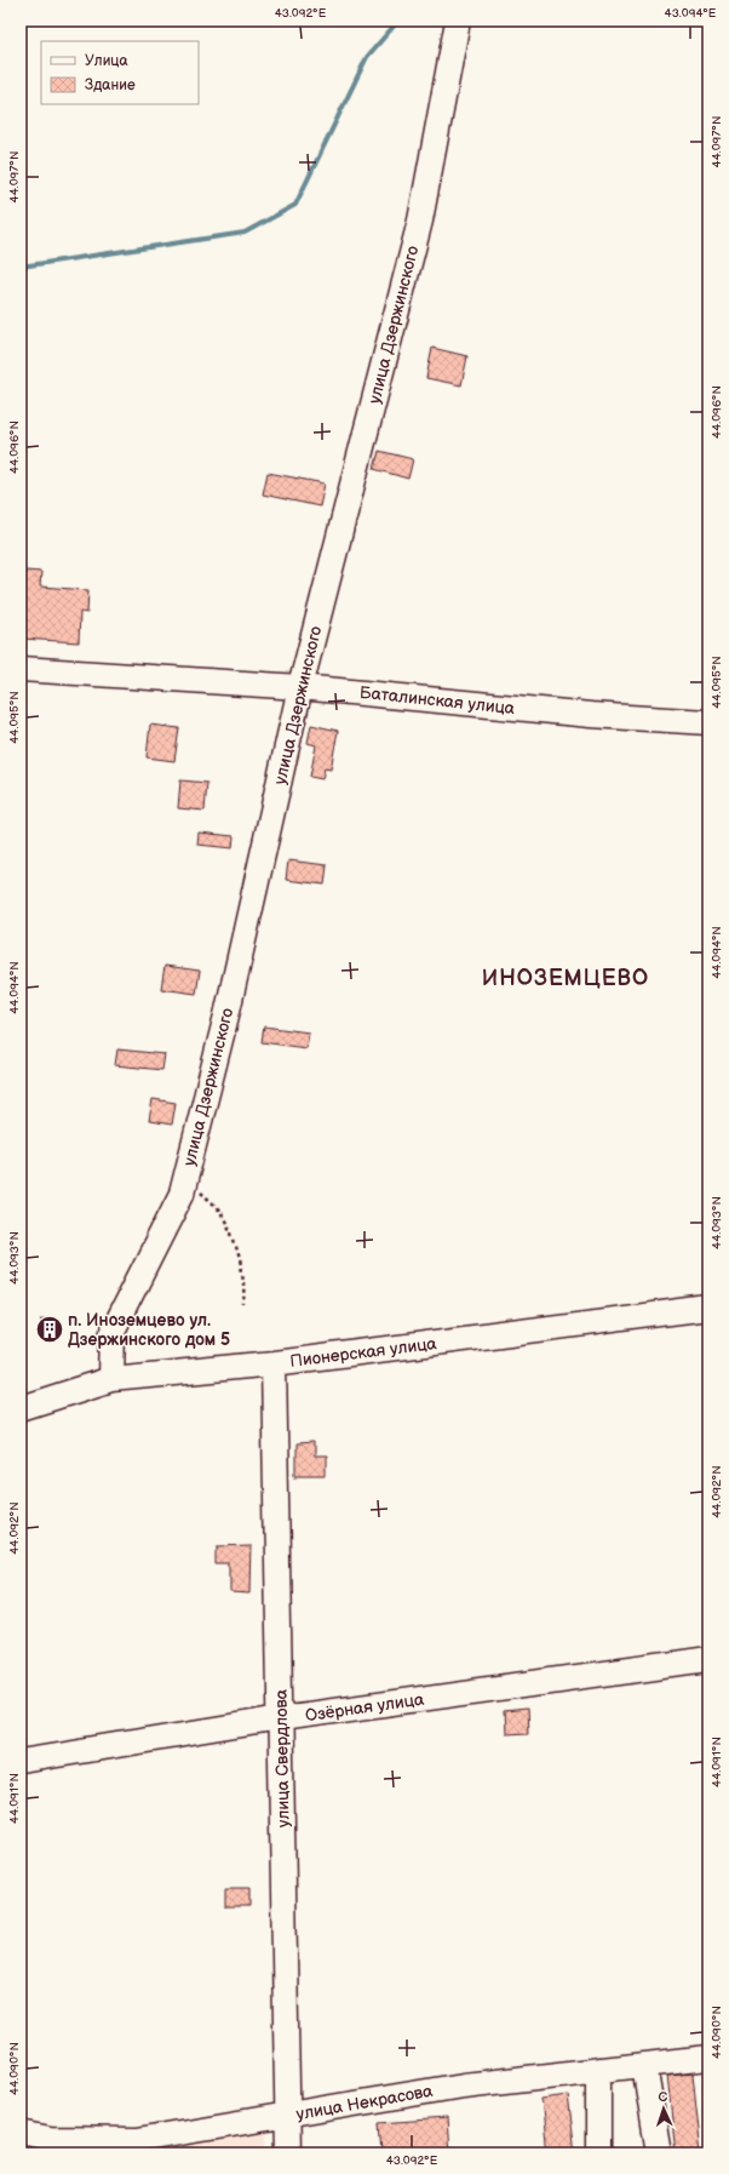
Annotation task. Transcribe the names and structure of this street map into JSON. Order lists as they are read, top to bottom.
{
  "streets": {
    "street": [
      "улица Дзержинского",
      "Баталинская улица",
      "Пионерская улица",
      "Озёрная улица",
      "улица Свердлова",
      "улица Некрасова"
    ]
  },
  "crossings": [
    ["улица Дзержинского", "Баталинская улица"],
    ["улица Дзержинского", "Пионерская улица"],
    ["Пионерская улица", "улица Свердлова"],
    ["Озёрная улица", "улица Свердлова"],
    ["улица Свердлова", "улица Некрасова"]
  ],
  "districts": ["ИНОЗЕМЦЕВО"],
  "places": {
    "building": ["п. Иноземцево ул. Дзержинского дом 5"]
  },
  "legend": ["Улица", "Здание"],
  "north": "top",
  "coordinates": [
    "43.092°E",
    "43.094°E",
    "44.097°N",
    "44.096°N",
    "44.095°N",
    "44.094°N",
    "44.093°N",
    "44.092°N",
    "44.091°N",
    "44.090°N"
  ]
}
